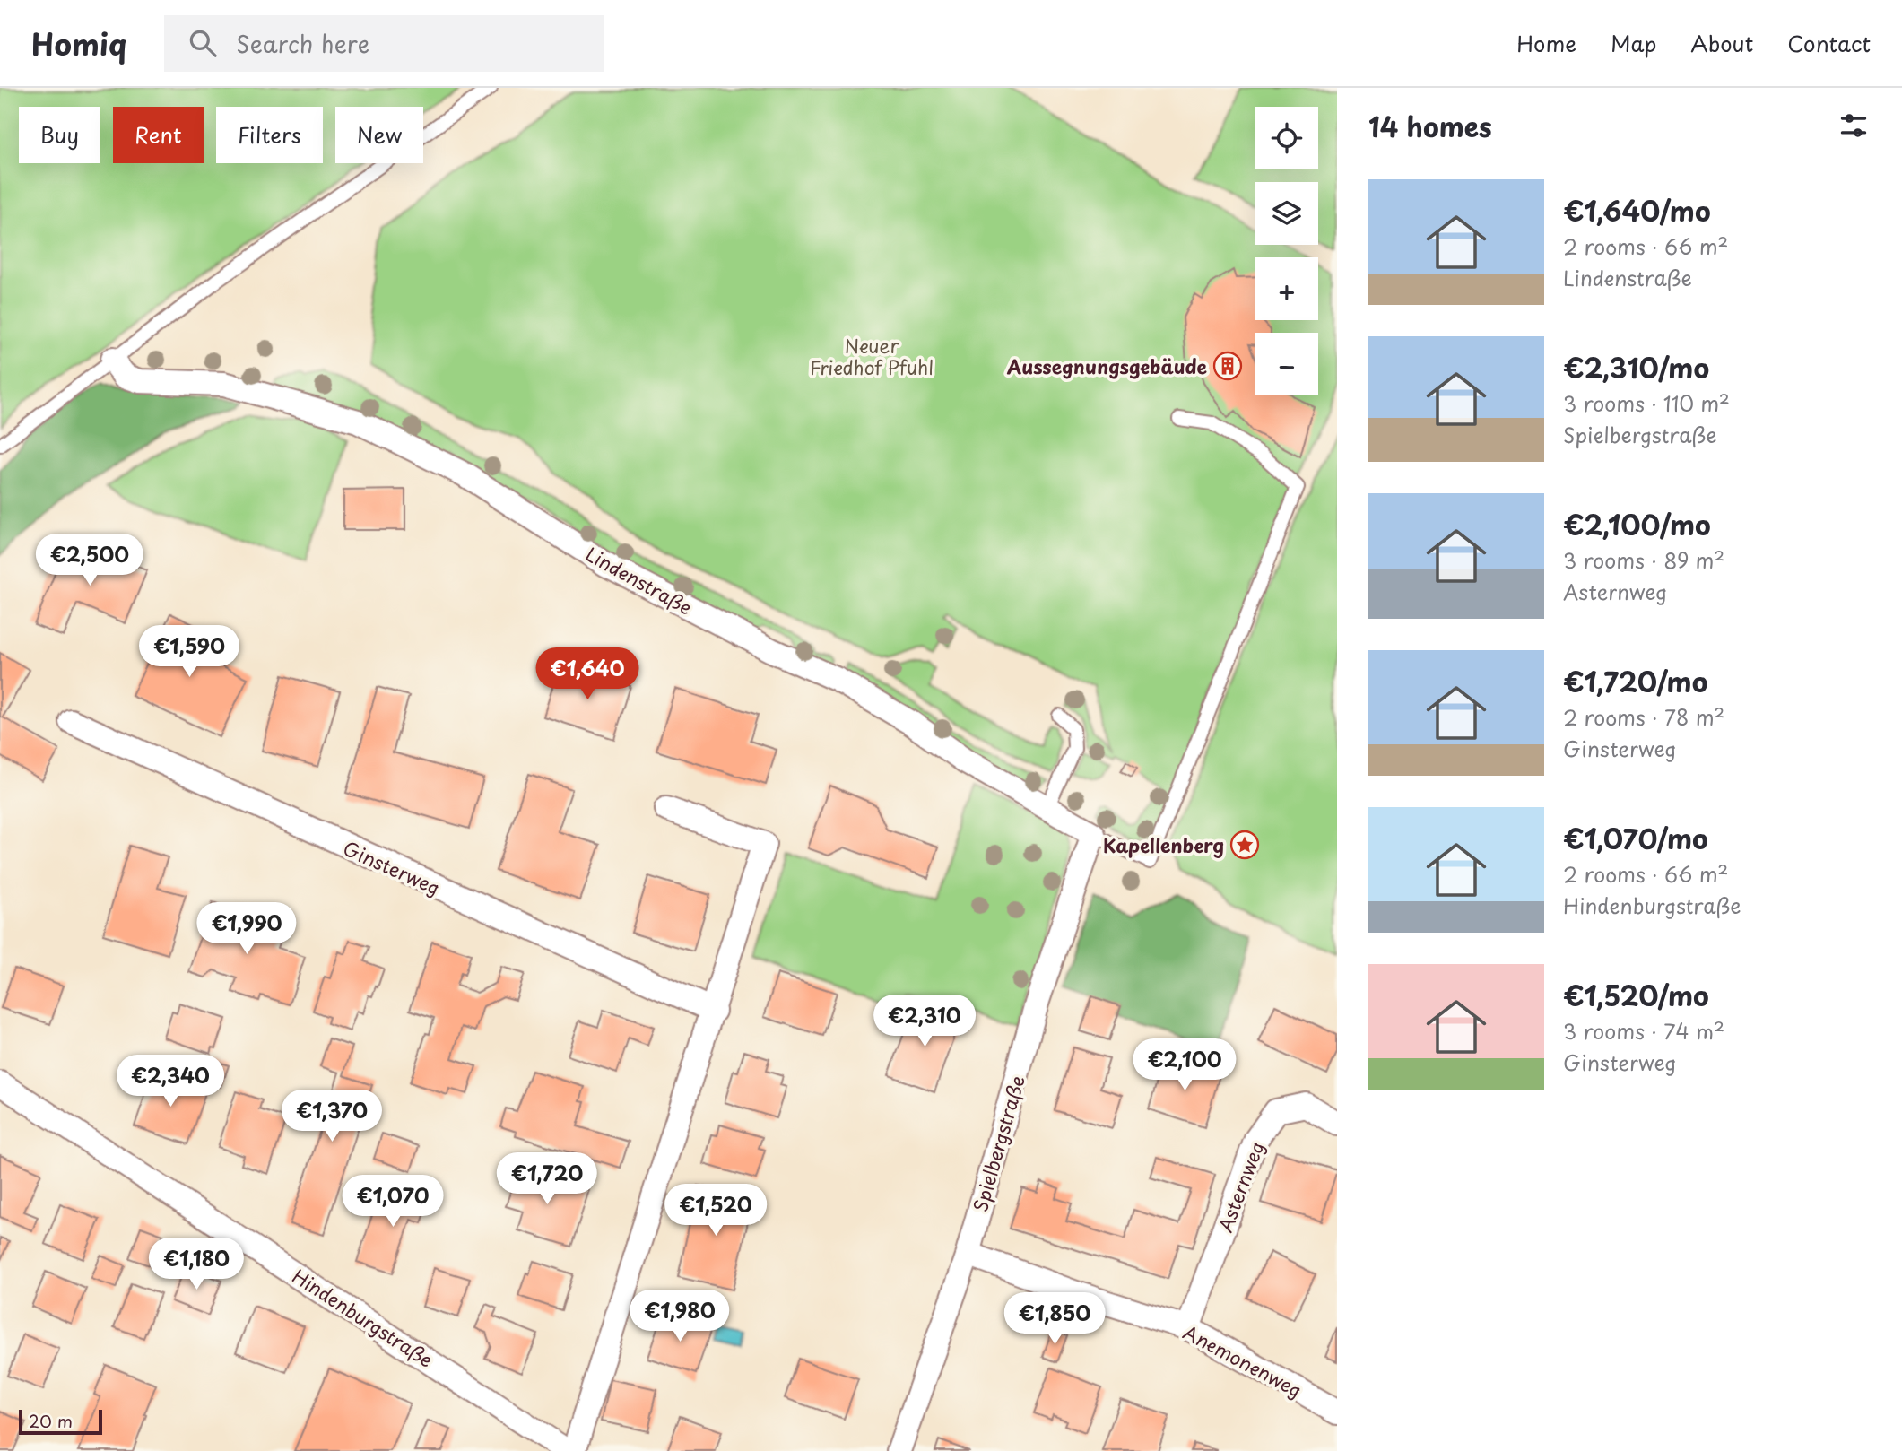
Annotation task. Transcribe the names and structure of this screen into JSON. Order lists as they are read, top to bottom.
{
  "streets": {
    "street": [
      "Lindenstraße",
      "Ginsterweg",
      "Spielbergstraße",
      "Asternweg",
      "Hindenburgstraße",
      "Anemonenweg"
    ]
  },
  "crossings": [
    ["Lindenstraße", "Spielbergstraße"],
    ["Spielbergstraße", "Anemonenweg"],
    ["Asternweg", "Anemonenweg"]
  ],
  "parks": ["Neuer Friedhof Pfuhl"],
  "places": {
    "building": ["Aussegnungsgebäude"],
    "place": ["Kapellenberg"]
  },
  "scale_bar": "20 m",
  "page": {
    "header": "Homiq",
    "search": "Search here",
    "nav": [
      "Home",
      "Map",
      "About",
      "Contact"
    ],
    "heading": "14 homes",
    "map_buttons": ["+", "−"],
    "chip": [
      "Buy",
      "Rent",
      "Filters",
      "New"
    ],
    "list": [
      {
        "name": "€1,640/mo",
        "note": "2 rooms · 66 m² · Lindenstraße"
      },
      {
        "name": "€2,310/mo",
        "note": "3 rooms · 110 m² · Spielbergstraße"
      },
      {
        "name": "€2,100/mo",
        "note": "3 rooms · 89 m² · Asternweg"
      },
      {
        "name": "€1,720/mo",
        "note": "2 rooms · 78 m² · Ginsterweg"
      },
      {
        "name": "€1,070/mo",
        "note": "2 rooms · 66 m² · Hindenburgstraße"
      },
      {
        "name": "€1,520/mo",
        "note": "3 rooms · 74 m² · Ginsterweg"
      }
    ],
    "price": [
      "€2,500",
      "€1,590",
      "€1,640",
      "€1,990",
      "€2,310",
      "€2,100",
      "€2,340",
      "€1,370",
      "€1,720",
      "€1,070",
      "€1,520",
      "€1,180",
      "€1,980",
      "€1,850"
    ],
    "scale": "20 m"
  }
}
